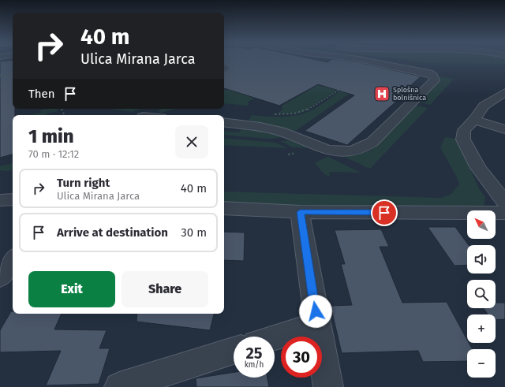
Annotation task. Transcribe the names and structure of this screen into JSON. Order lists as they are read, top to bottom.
{
  "places": {
    "hospital": ["Splošna bolnišnica"]
  },
  "north": "top left",
  "page": {
    "turn": ["40 m", "Ulica Mirana Jarca"],
    "then": "Then",
    "heading": ["1 min", "70 m · 12:12"],
    "list": [
      {
        "name": "Turn right",
        "note": "Ulica Mirana Jarca",
        "value": "40 m"
      },
      {
        "name": "Arrive at destination",
        "value": "30 m"
      }
    ],
    "map_buttons": ["+", "−"],
    "buttons": ["Exit", "Share"],
    "speed": "25 km/h",
    "limit": "30"
  }
}
